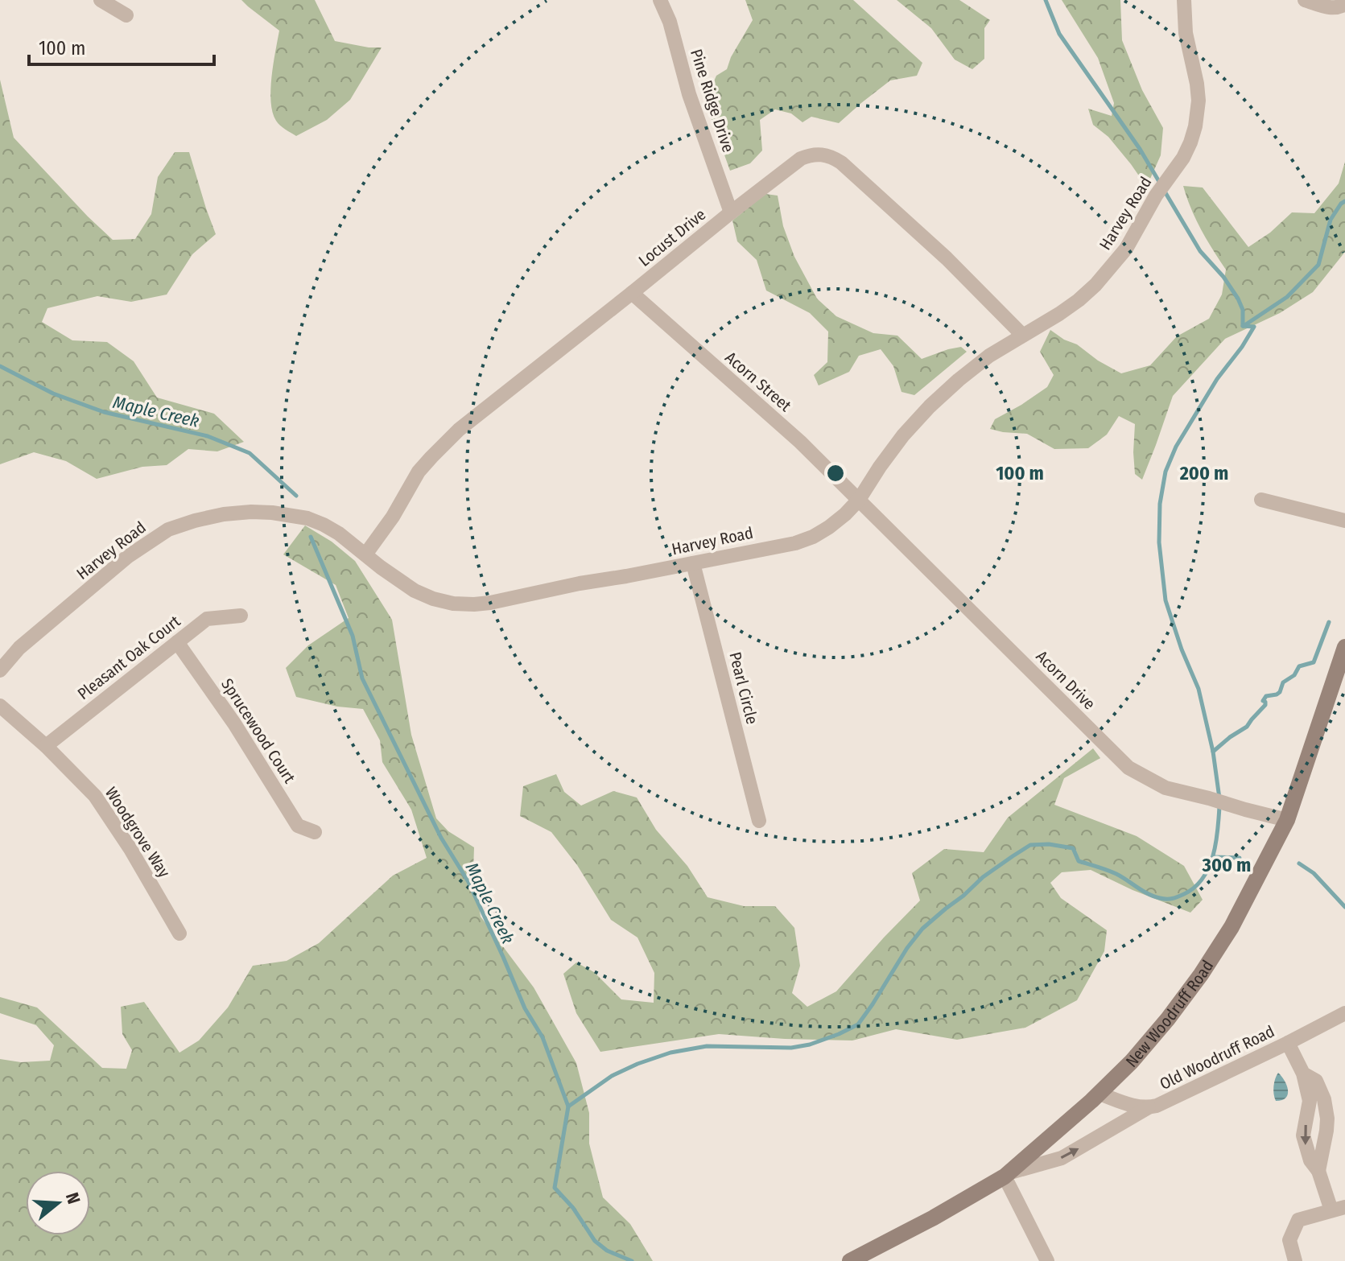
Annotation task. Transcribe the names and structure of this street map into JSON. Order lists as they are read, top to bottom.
{
  "streets": {
    "main road": ["New Woodruff Road"],
    "street": [
      "Pine Ridge Drive",
      "Harvey Road",
      "Locust Drive",
      "Acorn Street",
      "Pleasant Oak Court",
      "Acorn Drive",
      "Pearl Circle",
      "Sprucewood Court",
      "Woodgrove Way",
      "Old Woodruff Road"
    ]
  },
  "crossings": [
    ["Pine Ridge Drive", "Locust Drive"],
    ["Harvey Road", "Locust Drive"],
    ["Harvey Road", "Acorn Street"],
    ["Harvey Road", "Acorn Drive"],
    ["Harvey Road", "Pearl Circle"],
    ["Locust Drive", "Acorn Street"],
    ["Acorn Street", "Acorn Drive"],
    ["Pleasant Oak Court", "Sprucewood Court"],
    ["Pleasant Oak Court", "Woodgrove Way"],
    ["Acorn Drive", "New Woodruff Road"],
    ["New Woodruff Road", "Old Woodruff Road"]
  ],
  "water": ["Maple Creek"],
  "scale_bar": "100 m",
  "north": "right",
  "rings": ["100 m", "200 m", "300 m"]
}
